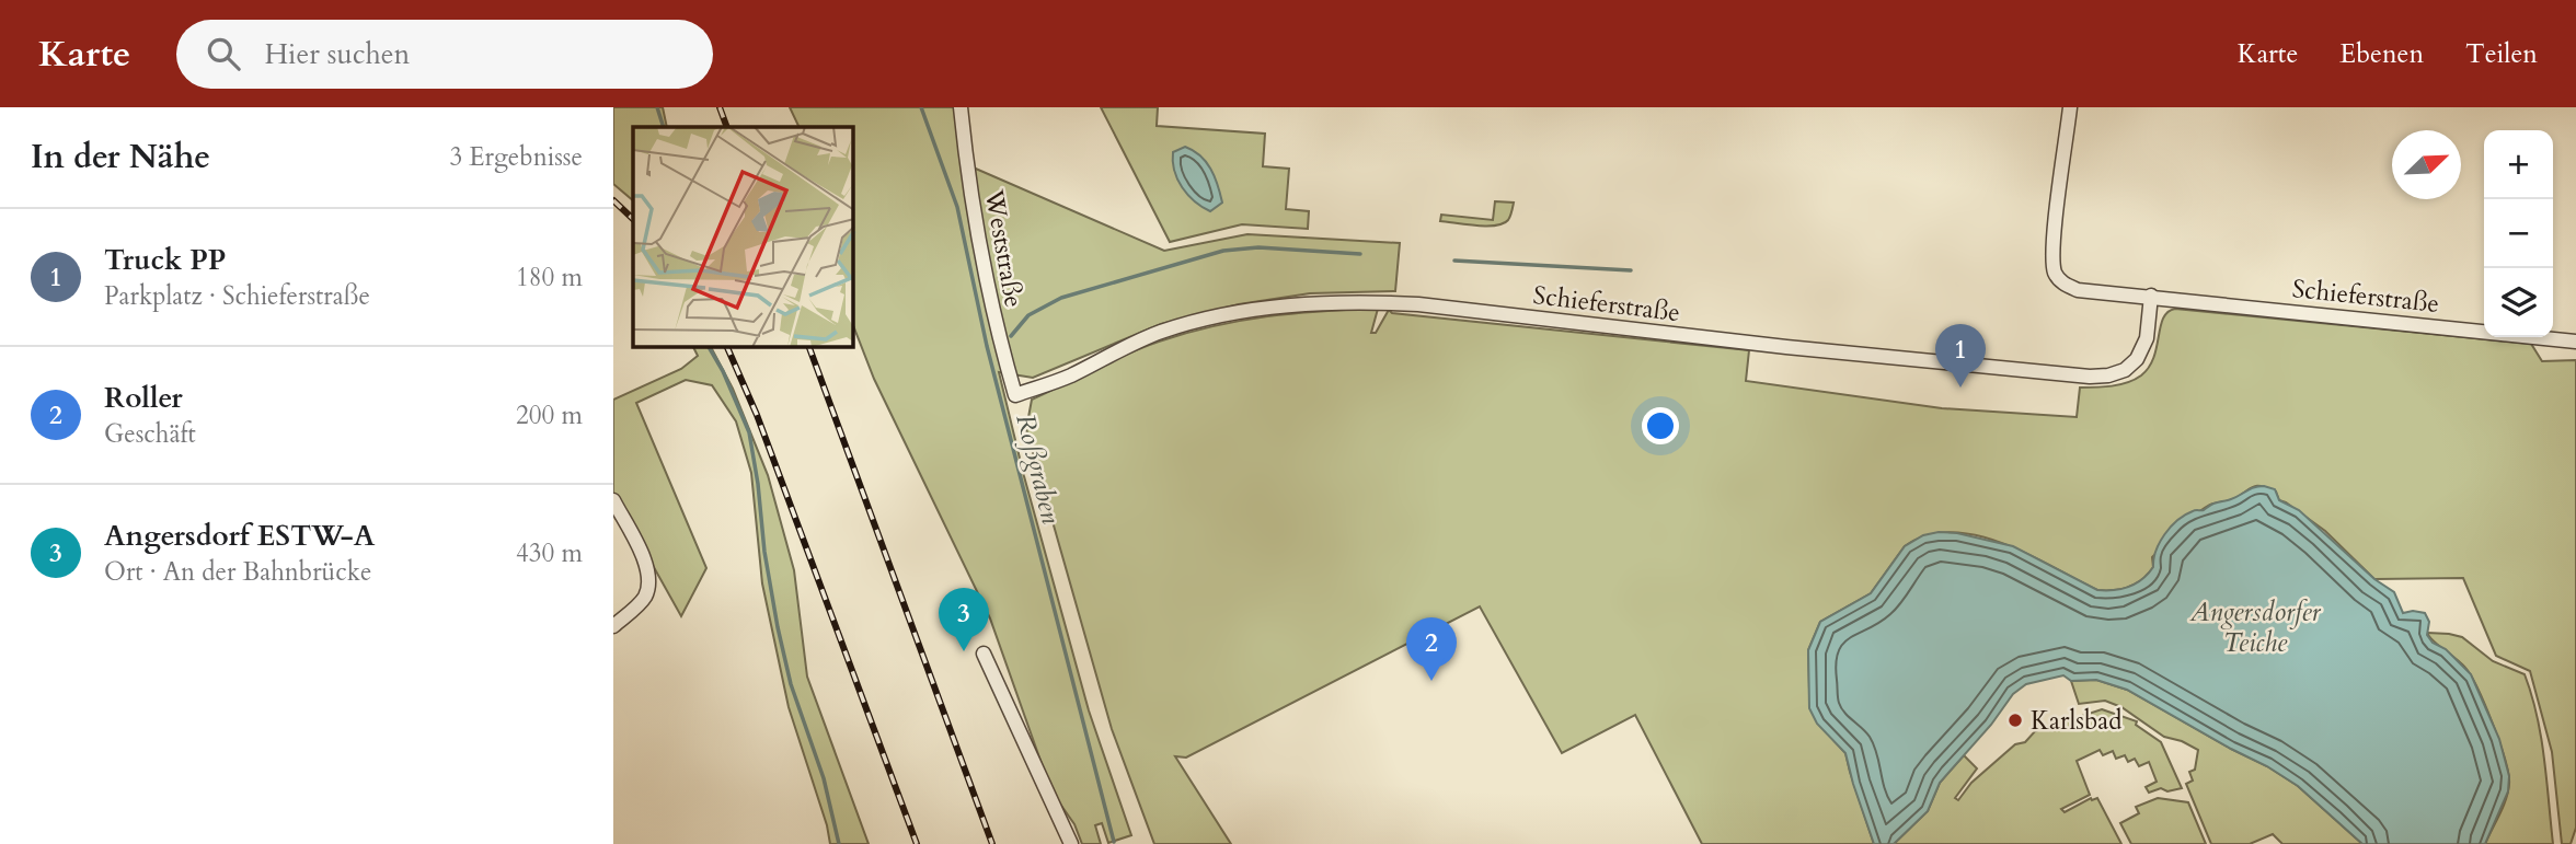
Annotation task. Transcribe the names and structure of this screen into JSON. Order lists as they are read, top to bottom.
{
  "streets": {
    "street": ["Weststraße", "Schieferstraße"]
  },
  "crossings": [
    ["Weststraße", "Schieferstraße"]
  ],
  "water": ["Roßgraben", "Angersdorfer Teiche"],
  "places": ["Karlsbad"],
  "north": "top right",
  "page": {
    "header": "Karte",
    "search": "Hier suchen",
    "nav": ["Karte", "Ebenen", "Teilen"],
    "heading": ["In der Nähe", "3 Ergebnisse"],
    "map_buttons": ["+", "−"],
    "list": [
      {
        "mark": "1",
        "name": "Truck PP",
        "note": "Parkplatz · Schieferstraße",
        "value": "180 m"
      },
      {
        "mark": "2",
        "name": "Roller",
        "note": "Geschäft",
        "value": "200 m"
      },
      {
        "mark": "3",
        "name": "Angersdorf ESTW-A",
        "note": "Ort · An der Bahnbrücke",
        "value": "430 m"
      }
    ],
    "pins": ["1", "3", "2"]
  }
}
